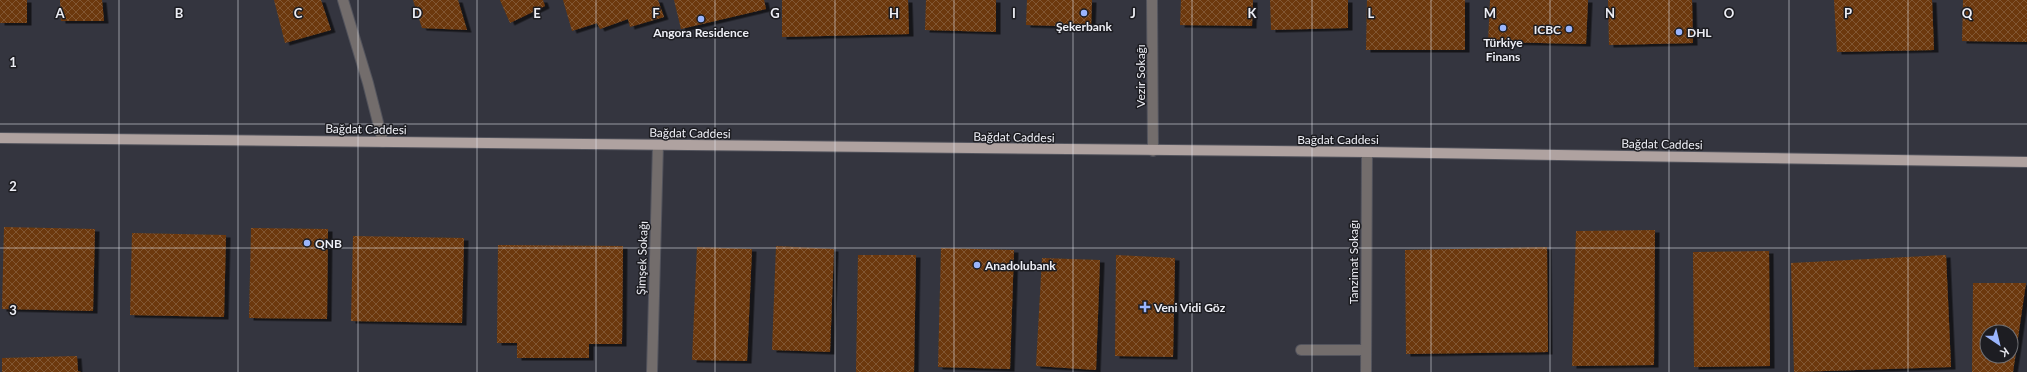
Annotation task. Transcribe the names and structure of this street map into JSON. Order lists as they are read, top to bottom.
{
  "streets": {
    "main road": ["Bağdat Caddesi"],
    "street": ["Vezir Sokağı", "Şimşek Sokağı", "Tanzimat Sokağı"]
  },
  "crossings": [
    ["Vezir Sokağı", "Bağdat Caddesi"],
    ["Bağdat Caddesi", "Şimşek Sokağı"],
    ["Bağdat Caddesi", "Tanzimat Sokağı"]
  ],
  "places": {
    "other": [
      "Şekerbank",
      "Angora Residence",
      "Türkiye Finans",
      "ICBC",
      "DHL",
      "QNB",
      "Anadolubank"
    ],
    "health": ["Veni Vidi Göz"]
  },
  "north": "bottom right",
  "grid": {
    "columns": [
      "A",
      "B",
      "C",
      "D",
      "E",
      "F",
      "G",
      "H",
      "I",
      "J",
      "K",
      "L",
      "M",
      "N",
      "O",
      "P",
      "Q"
    ],
    "rows": ["1", "2", "3"]
  }
}
